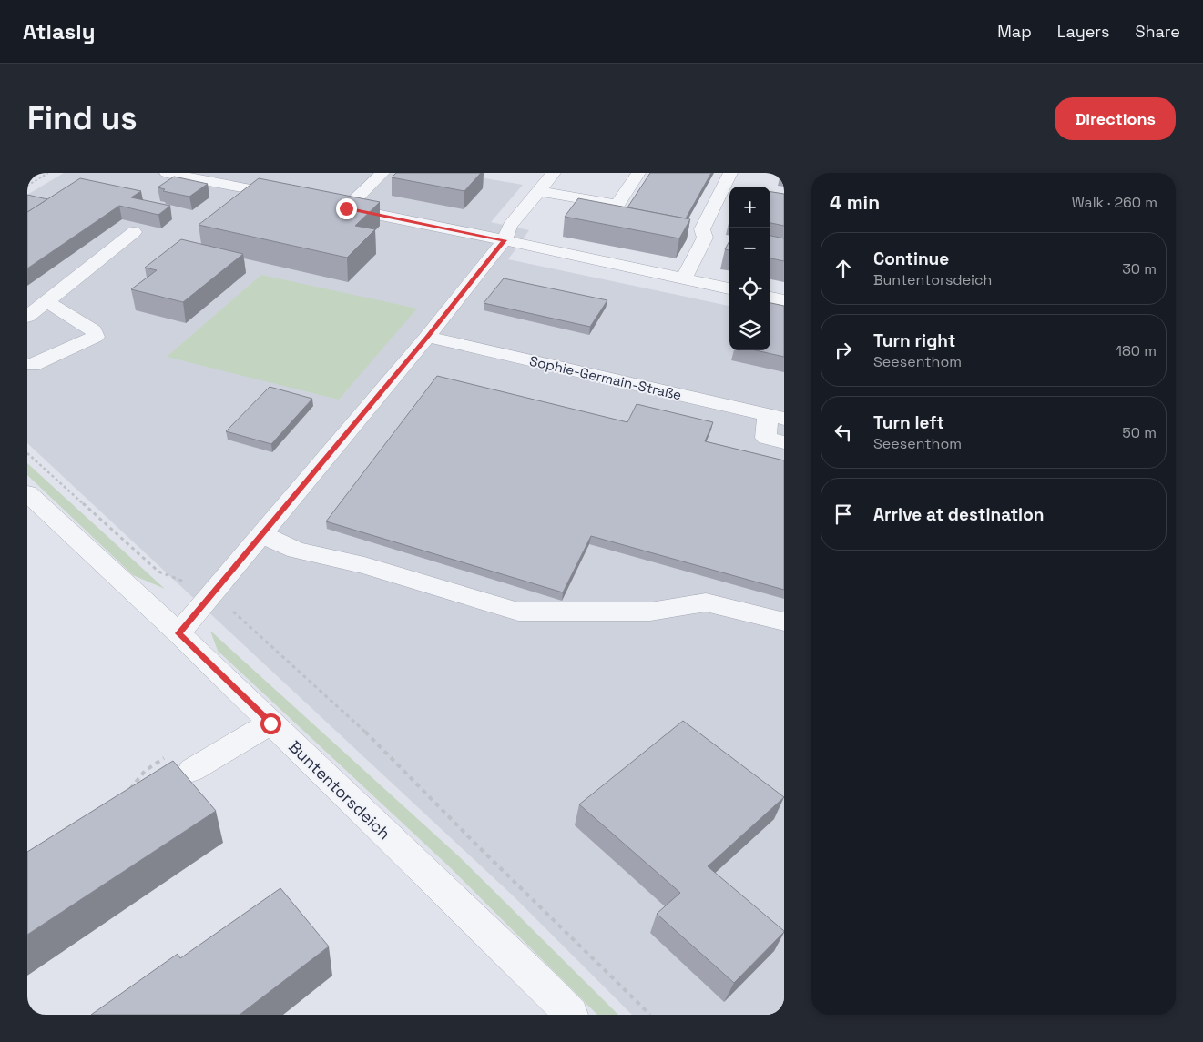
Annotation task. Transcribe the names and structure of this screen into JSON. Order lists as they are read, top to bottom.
{
  "streets": {
    "street": ["Sophie-Germain-Straße", "Buntentorsdeich"]
  },
  "page": {
    "header": "Atlasly",
    "nav": ["Map", "Layers", "Share"],
    "buttons": "Directions",
    "title": "Find us",
    "heading": ["4 min", "Walk · 260 m"],
    "map_buttons": ["+", "−"],
    "list": [
      ["Continue", "Buntentorsdeich", "30 m"],
      ["Turn right", "Seesenthom", "180 m"],
      ["Turn left", "Seesenthom", "50 m"],
      "Arrive at destination"
    ]
  }
}
